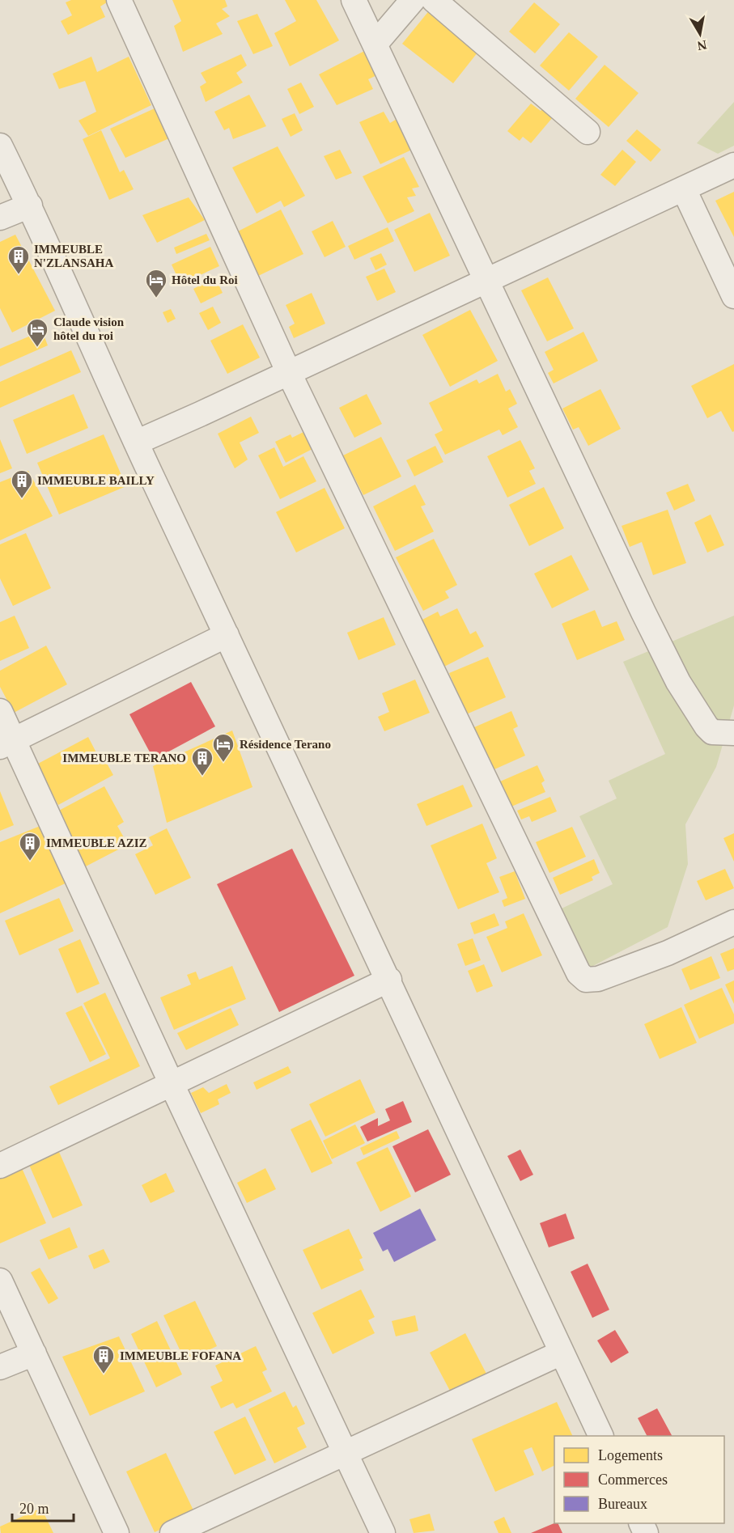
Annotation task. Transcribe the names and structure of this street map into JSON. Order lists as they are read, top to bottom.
{
  "places": {
    "building": [
      "IMMEUBLE N'ZLANSAHA",
      "IMMEUBLE BAILLY",
      "IMMEUBLE TERANO",
      "IMMEUBLE AZIZ",
      "IMMEUBLE FOFANA"
    ],
    "hotel": ["Hôtel du Roi", "Claude vision hôtel du roi", "Résidence Terano"]
  },
  "legend": ["Logements", "Commerces", "Bureaux"],
  "scale_bar": "20 m",
  "north": "bottom"
}
